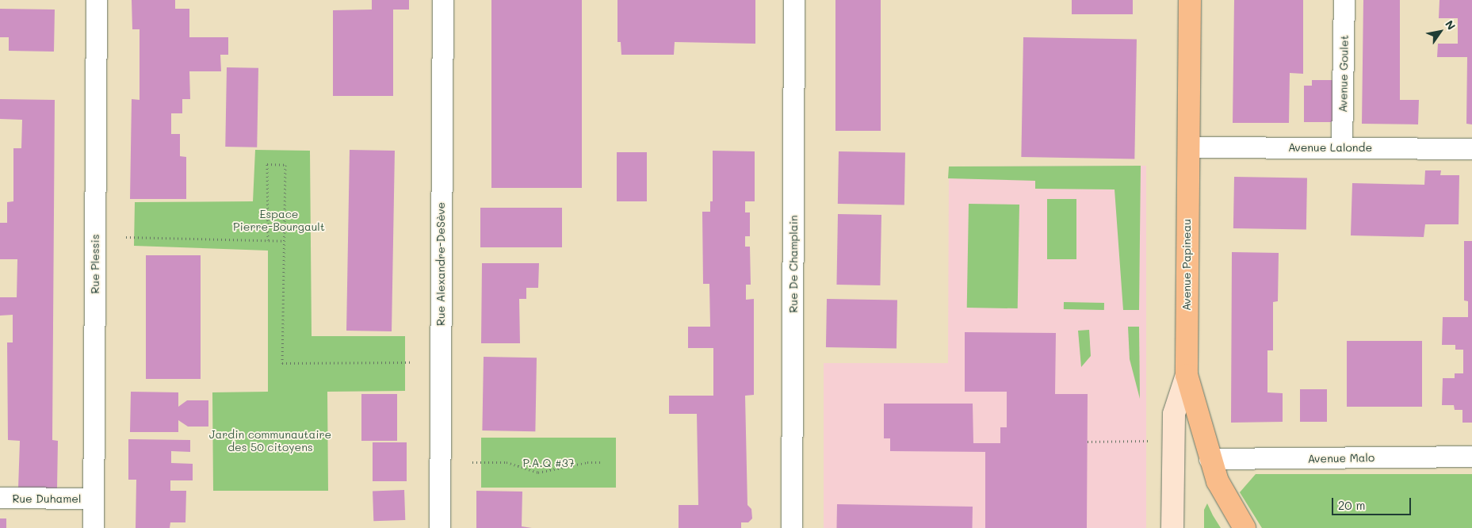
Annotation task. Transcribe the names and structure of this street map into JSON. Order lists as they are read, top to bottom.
{
  "streets": {
    "main road": ["Avenue Papineau"],
    "street": [
      "Avenue Goulet",
      "Avenue Lalonde",
      "Rue Plessis",
      "Rue Alexandre-DeSève",
      "Rue De Champlain",
      "Avenue Malo",
      "Rue Duhamel"
    ]
  },
  "crossings": [
    ["Avenue Goulet", "Avenue Lalonde"],
    ["Avenue Lalonde", "Avenue Papineau"],
    ["Rue Plessis", "Rue Duhamel"]
  ],
  "parks": ["Espace Pierre-Bourgault", "Jardin communautaire des 50 citoyens", "P.A.Q #37"],
  "scale_bar": "20 m",
  "north": "top right"
}
